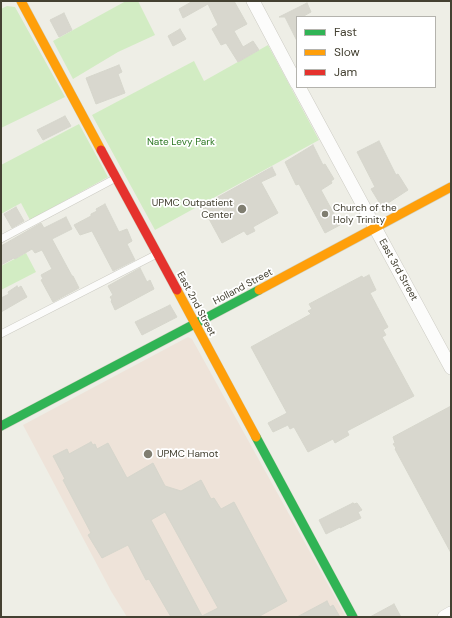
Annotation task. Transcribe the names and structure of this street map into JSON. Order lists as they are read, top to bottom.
{
  "streets": {
    "street": ["East 3rd Street", "Holland Street", "East 2nd Street"]
  },
  "crossings": [
    ["East 3rd Street", "Holland Street"],
    ["Holland Street", "East 2nd Street"]
  ],
  "parks": ["Nate Levy Park"],
  "places": ["UPMC Outpatient Center", "Church of the Holy Trinity", "UPMC Hamot"],
  "legend": ["Fast", "Slow", "Jam"]
}
